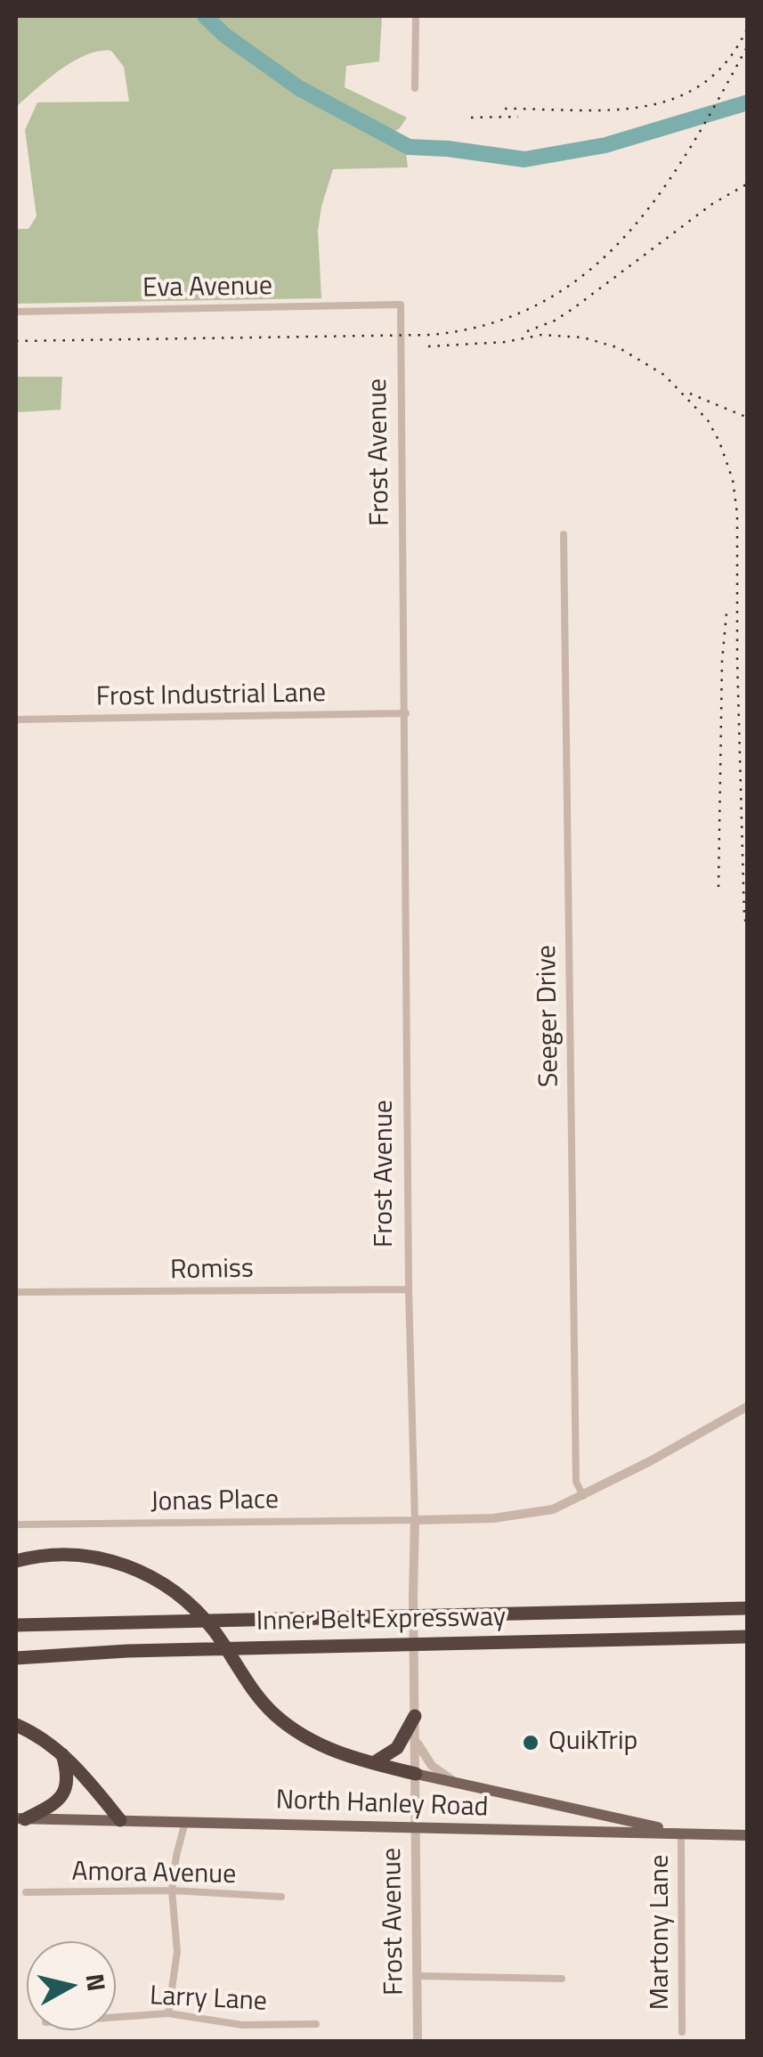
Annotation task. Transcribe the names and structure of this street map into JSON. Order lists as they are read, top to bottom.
{
  "streets": {
    "highway": ["Inner Belt Expressway"],
    "main road": ["North Hanley Road"],
    "street": [
      "Eva Avenue",
      "Frost Avenue",
      "Frost Industrial Lane",
      "Seeger Drive",
      "Romiss",
      "Jonas Place",
      "Amora Avenue",
      "Martony Lane",
      "Larry Lane"
    ]
  },
  "crossings": [
    ["Eva Avenue", "Frost Avenue"],
    ["Frost Avenue", "Frost Industrial Lane"],
    ["Frost Avenue", "Romiss"],
    ["Frost Avenue", "Jonas Place"],
    ["Frost Avenue", "North Hanley Road"],
    ["North Hanley Road", "Martony Lane"]
  ],
  "places": ["QuikTrip"],
  "north": "right"
}
